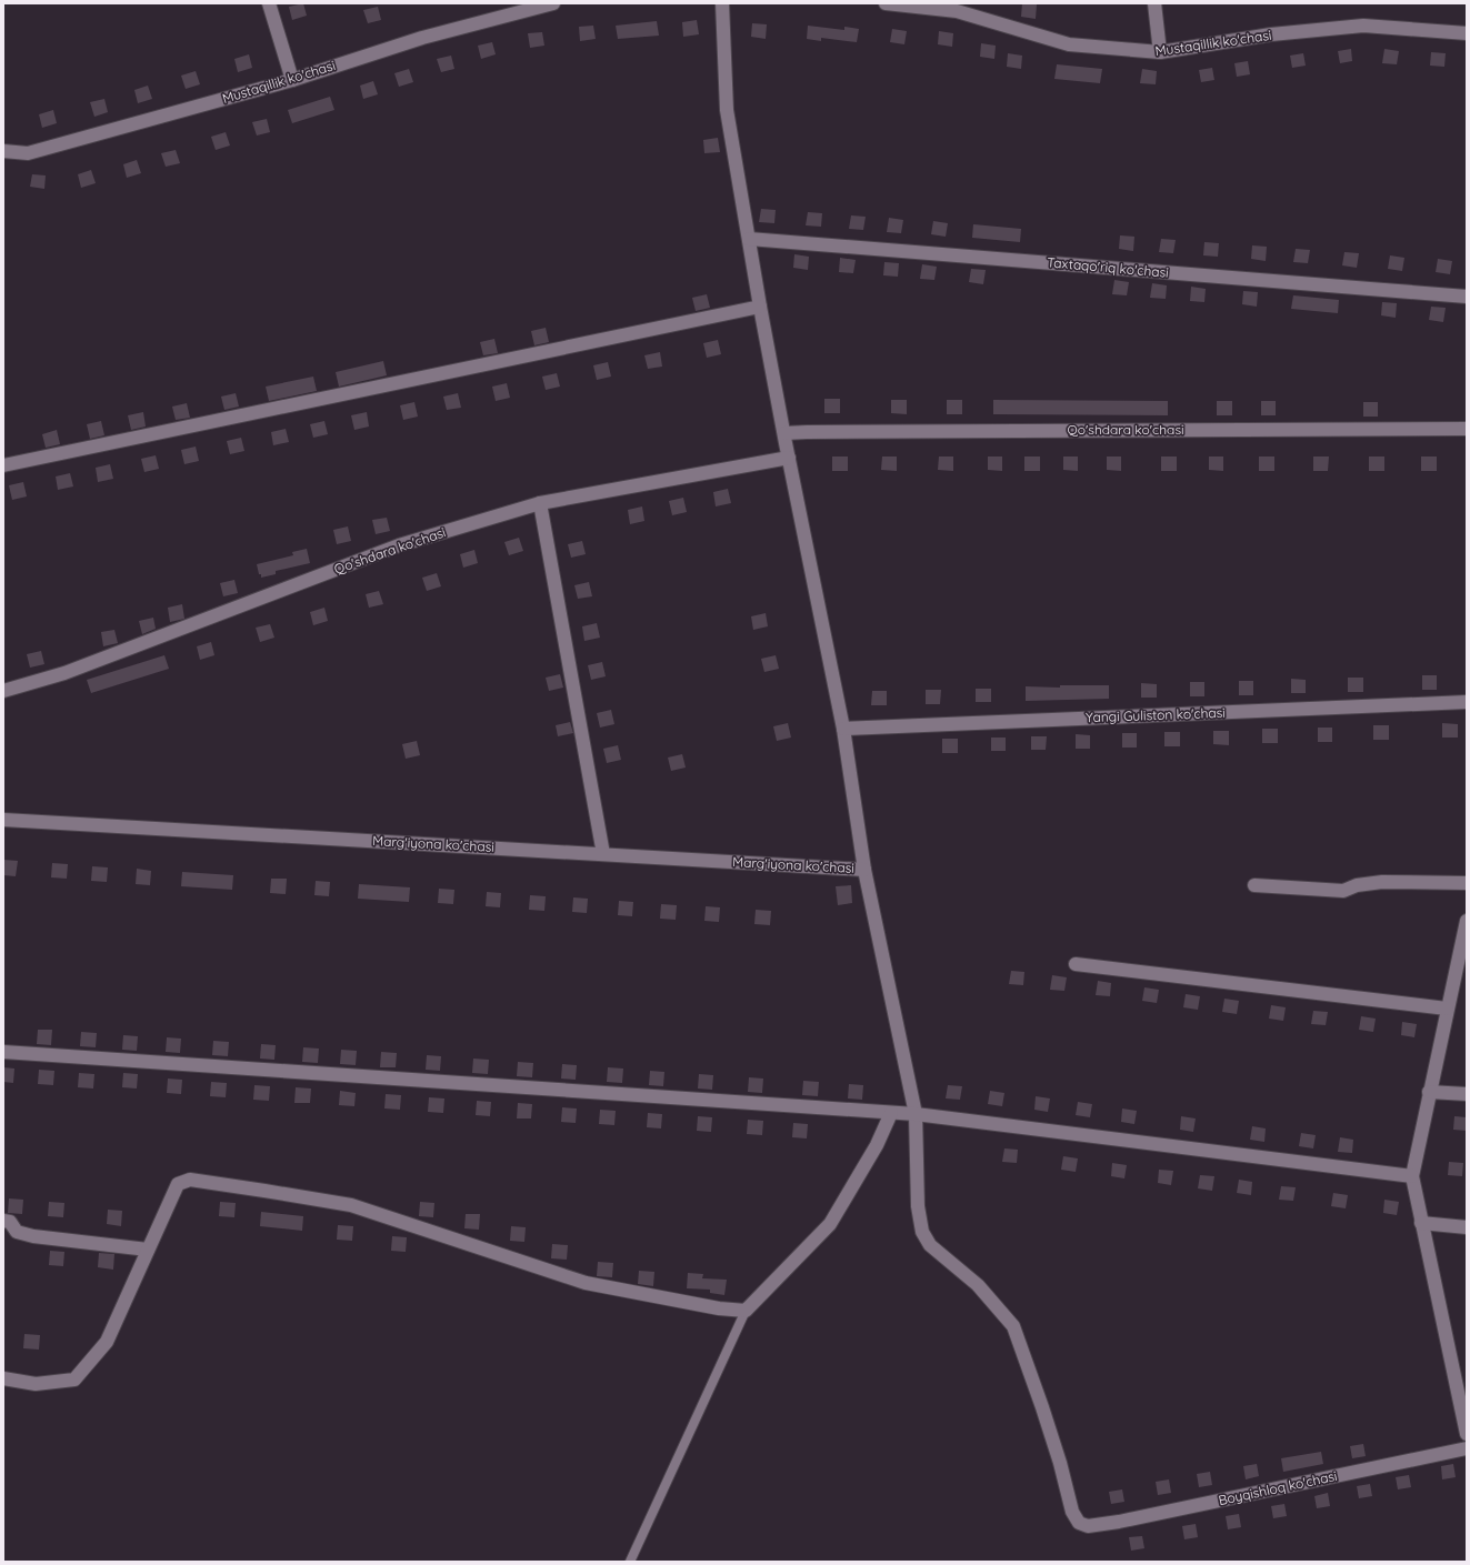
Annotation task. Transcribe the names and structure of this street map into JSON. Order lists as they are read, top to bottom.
{
  "streets": {
    "street": [
      "Mustaqillik ko'chasi",
      "Taxtaqo'riq ko'chasi",
      "Qo'shdara ko'chasi",
      "Yangi Guliston ko'chasi",
      "Marg'iyona ko'chasi",
      "Boyqishloq ko'chasi"
    ]
  }
}
